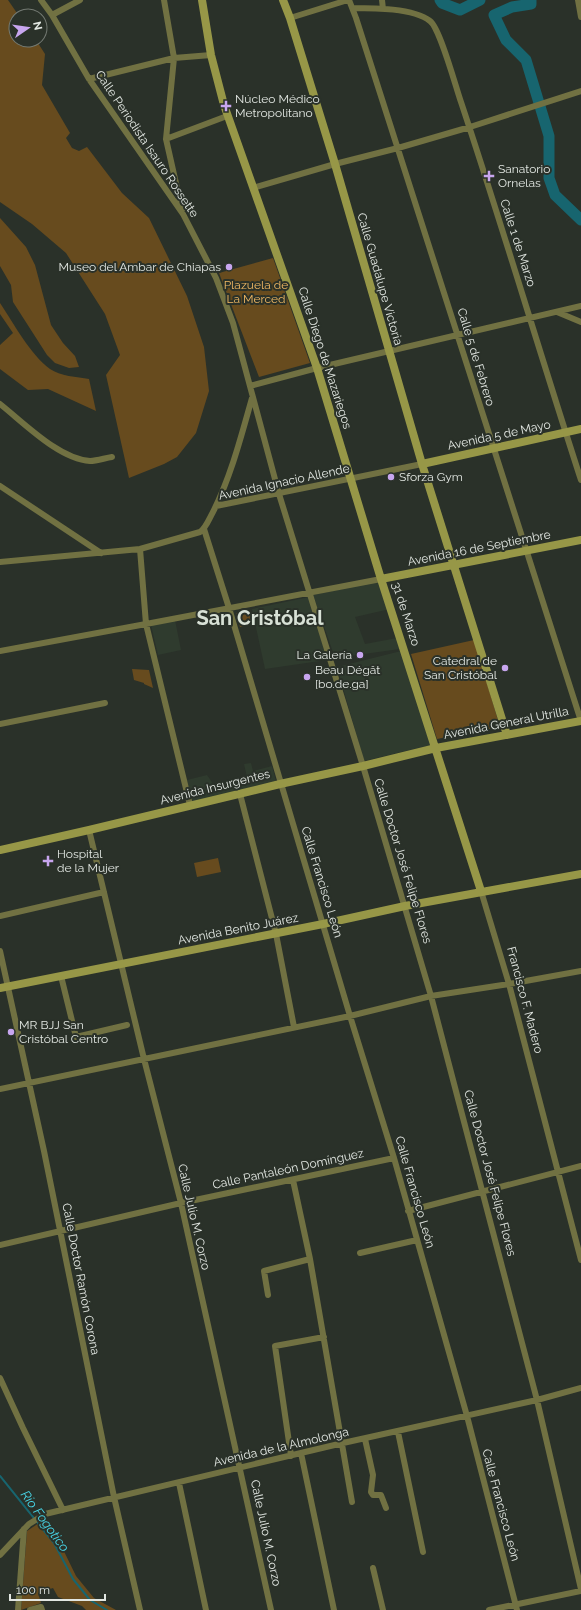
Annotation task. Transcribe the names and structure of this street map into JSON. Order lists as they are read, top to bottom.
{
  "streets": {
    "street": [
      "Calle Periodista Isauro Rossette",
      "Calle 1 de Marzo",
      "Calle Guadalupe Victoria",
      "Calle 5 de Febrero",
      "Calle Diego de Mazariegos",
      "Avenida 5 de Mayo",
      "Avenida Ignacio Allende",
      "Avenida 16 de Septiembre",
      "31 de Marzo",
      "Avenida General Utrilla",
      "Avenida Insurgentes",
      "Calle Doctor José Felipe Flores",
      "Calle Francisco León",
      "Avenida Benito Juárez",
      "Francisco F. Madero",
      "Calle Pantaleón Domínguez",
      "Calle Julio M. Corzo",
      "Calle Doctor Ramón Corona",
      "Avenida de la Almolonga"
    ]
  },
  "crossings": [
    ["Calle Periodista Isauro Rossette", "Avenida Ignacio Allende"],
    ["Calle Periodista Isauro Rossette", "Calle Doctor José Felipe Flores"],
    ["Calle 1 de Marzo", "Calle 5 de Febrero"],
    ["Calle 1 de Marzo", "Avenida 5 de Mayo"],
    ["Calle Guadalupe Victoria", "Avenida 5 de Mayo"],
    ["Calle Guadalupe Victoria", "Avenida Ignacio Allende"],
    ["Calle Guadalupe Victoria", "Avenida 16 de Septiembre"],
    ["Calle Guadalupe Victoria", "Avenida General Utrilla"],
    ["Calle 5 de Febrero", "Avenida 5 de Mayo"],
    ["Calle 5 de Febrero", "Avenida 16 de Septiembre"],
    ["Calle 5 de Febrero", "Avenida General Utrilla"],
    ["Calle Diego de Mazariegos", "Avenida Ignacio Allende"],
    ["Calle Diego de Mazariegos", "Avenida 16 de Septiembre"],
    ["Calle Diego de Mazariegos", "31 de Marzo"],
    ["Avenida 5 de Mayo", "Avenida Ignacio Allende"],
    ["Avenida Ignacio Allende", "Calle Francisco León"],
    ["Avenida 16 de Septiembre", "31 de Marzo"],
    ["31 de Marzo", "Avenida General Utrilla"],
    ["31 de Marzo", "Avenida Insurgentes"],
    ["31 de Marzo", "Francisco F. Madero"],
    ["Avenida General Utrilla", "Avenida Insurgentes"],
    ["Avenida General Utrilla", "Francisco F. Madero"],
    ["Avenida Insurgentes", "Calle Doctor José Felipe Flores"],
    ["Avenida Insurgentes", "Calle Francisco León"],
    ["Avenida Insurgentes", "Francisco F. Madero"],
    ["Avenida Insurgentes", "Calle Julio M. Corzo"],
    ["Calle Doctor José Felipe Flores", "Avenida Benito Juárez"],
    ["Calle Doctor José Felipe Flores", "Avenida de la Almolonga"],
    ["Calle Francisco León", "Avenida Benito Juárez"],
    ["Calle Francisco León", "Calle Pantaleón Domínguez"],
    ["Calle Francisco León", "Avenida de la Almolonga"],
    ["Avenida Benito Juárez", "Francisco F. Madero"],
    ["Avenida Benito Juárez", "Calle Julio M. Corzo"],
    ["Avenida Benito Juárez", "Calle Doctor Ramón Corona"],
    ["Calle Pantaleón Domínguez", "Calle Julio M. Corzo"],
    ["Calle Pantaleón Domínguez", "Calle Doctor Ramón Corona"],
    ["Calle Julio M. Corzo", "Avenida de la Almolonga"],
    ["Calle Doctor Ramón Corona", "Avenida de la Almolonga"]
  ],
  "districts": ["San Cristóbal"],
  "water": ["Río Fogotico"],
  "parks": ["Plazuela de La Merced"],
  "places": {
    "health": ["Núcleo Médico Metropolitano", "Sanatorio Ornelas", "Hospital de la Mujer"],
    "other": [
      "Museo del Ambar de Chiapas",
      "Sforza Gym",
      "La Galería",
      "Catedral de San Cristóbal",
      "Beau Dégât [bo.de.ga]",
      "MR BJJ San Cristóbal Centro"
    ]
  },
  "scale_bar": "100 m",
  "north": "right"
}
